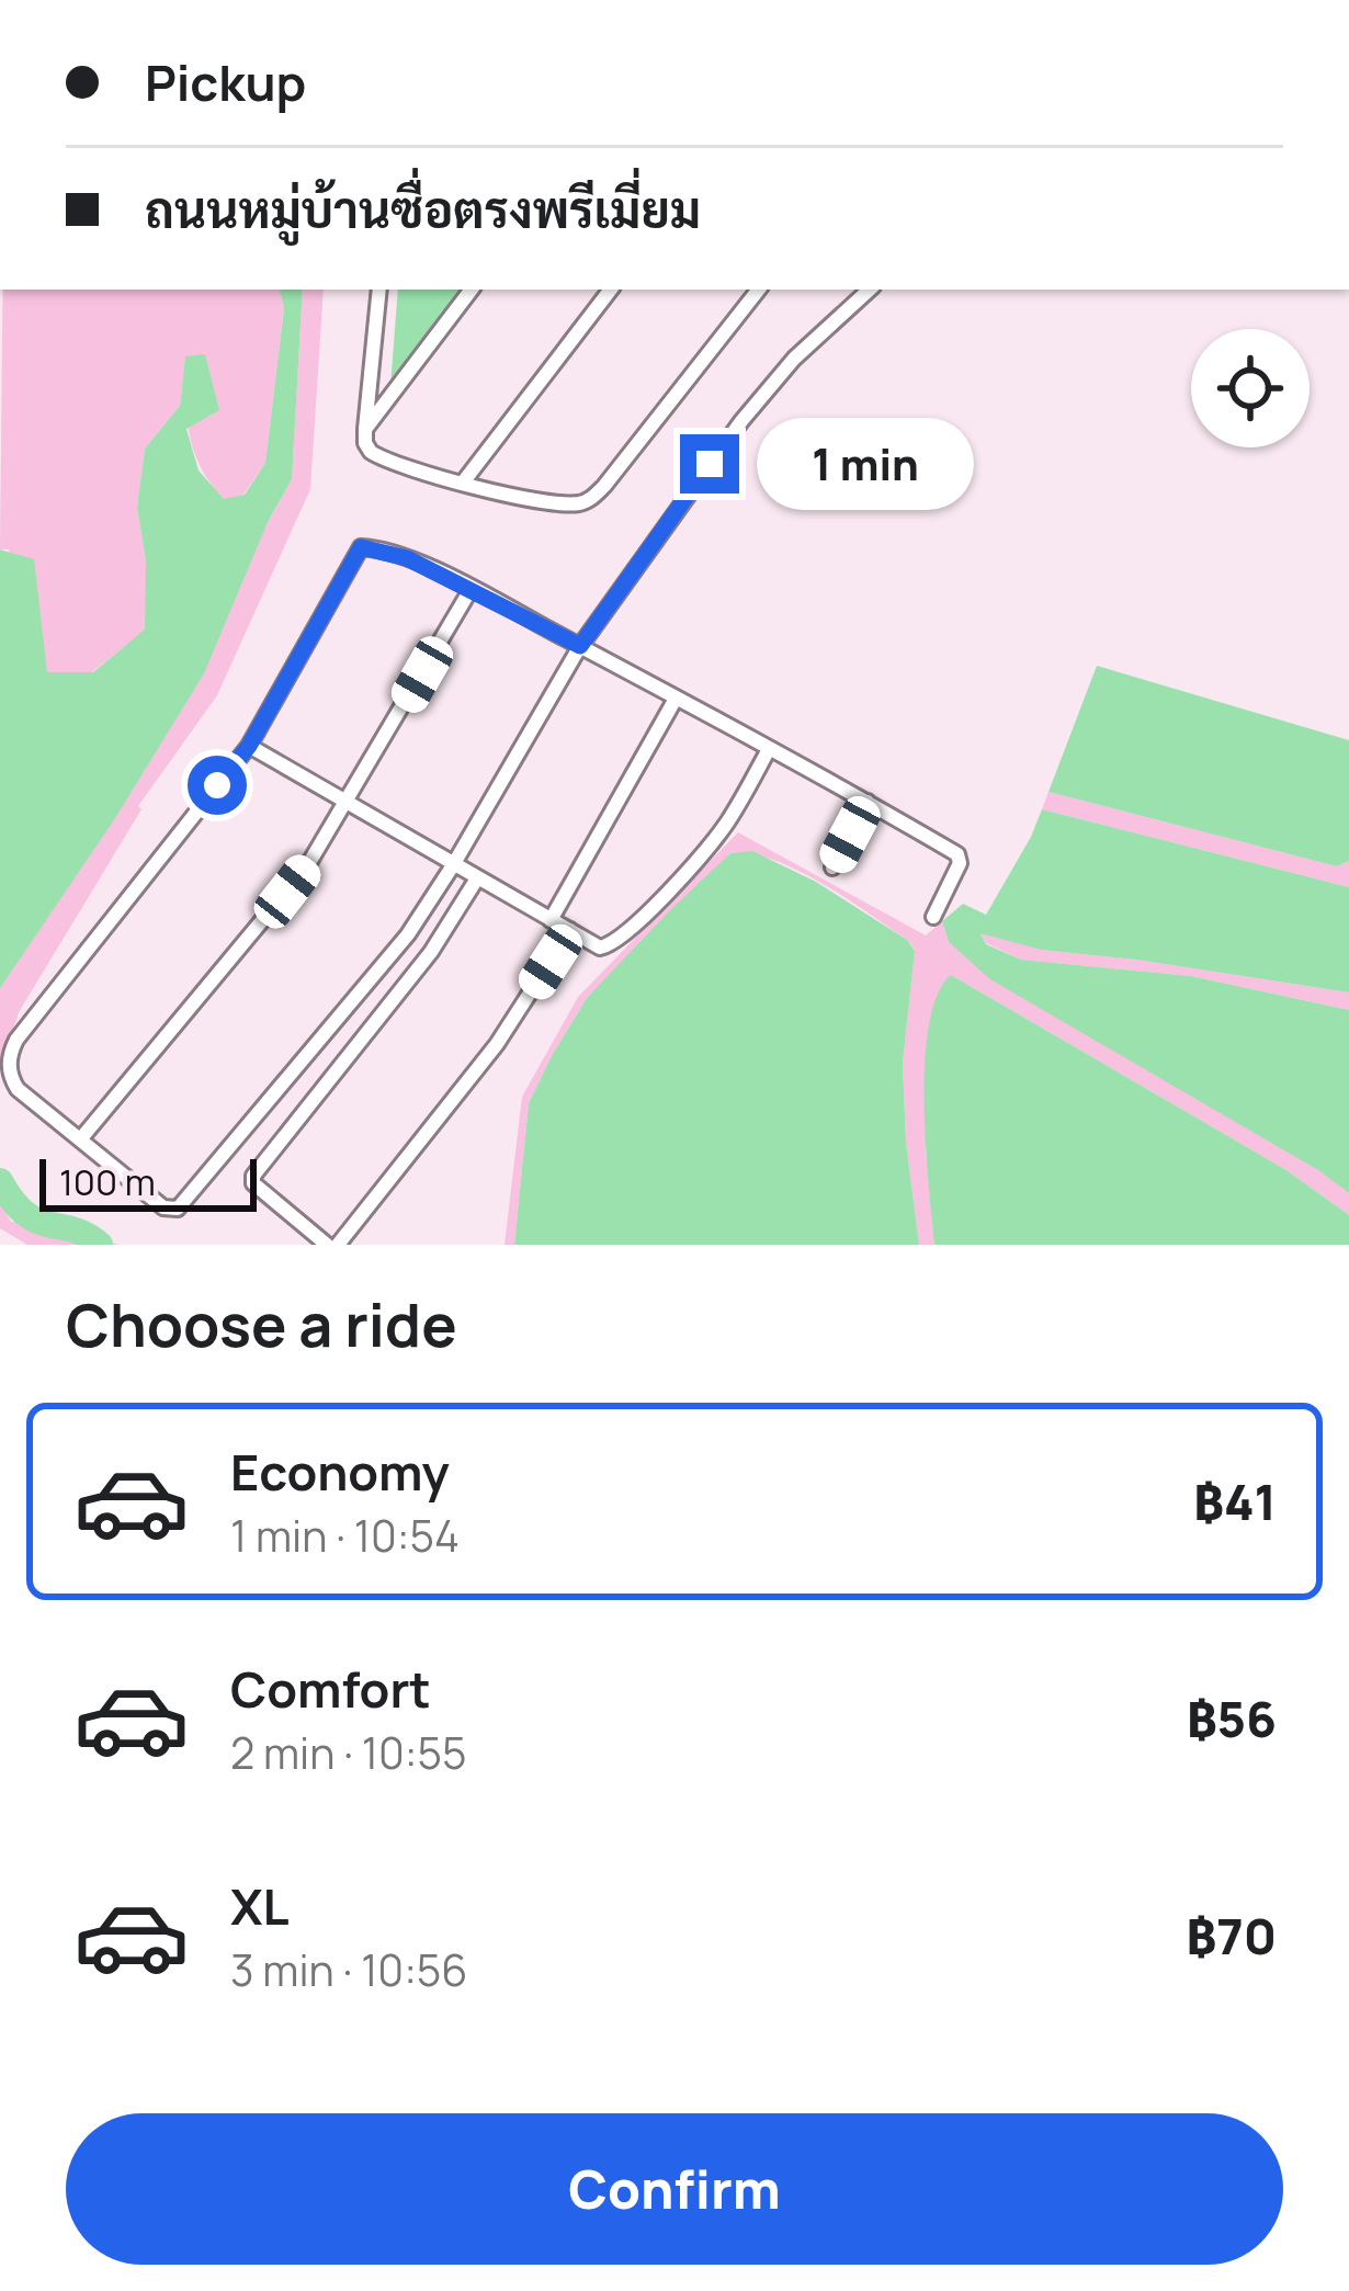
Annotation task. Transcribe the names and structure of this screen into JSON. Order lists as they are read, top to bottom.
{
  "scale_bar": "100 m",
  "page": {
    "banner": ["Pickup", "ถนนหมู่บ้านซื่อตรงพรีเมี่ยม"],
    "bubble": "1 min",
    "scale": "100 m",
    "heading": "Choose a ride",
    "list": [
      {
        "name": "Economy",
        "note": "1 min · 10:54",
        "value": "฿41"
      },
      {
        "name": "Comfort",
        "note": "2 min · 10:55",
        "value": "฿56"
      },
      {
        "name": "XL",
        "note": "3 min · 10:56",
        "value": "฿70"
      }
    ],
    "buttons": "Confirm"
  }
}
